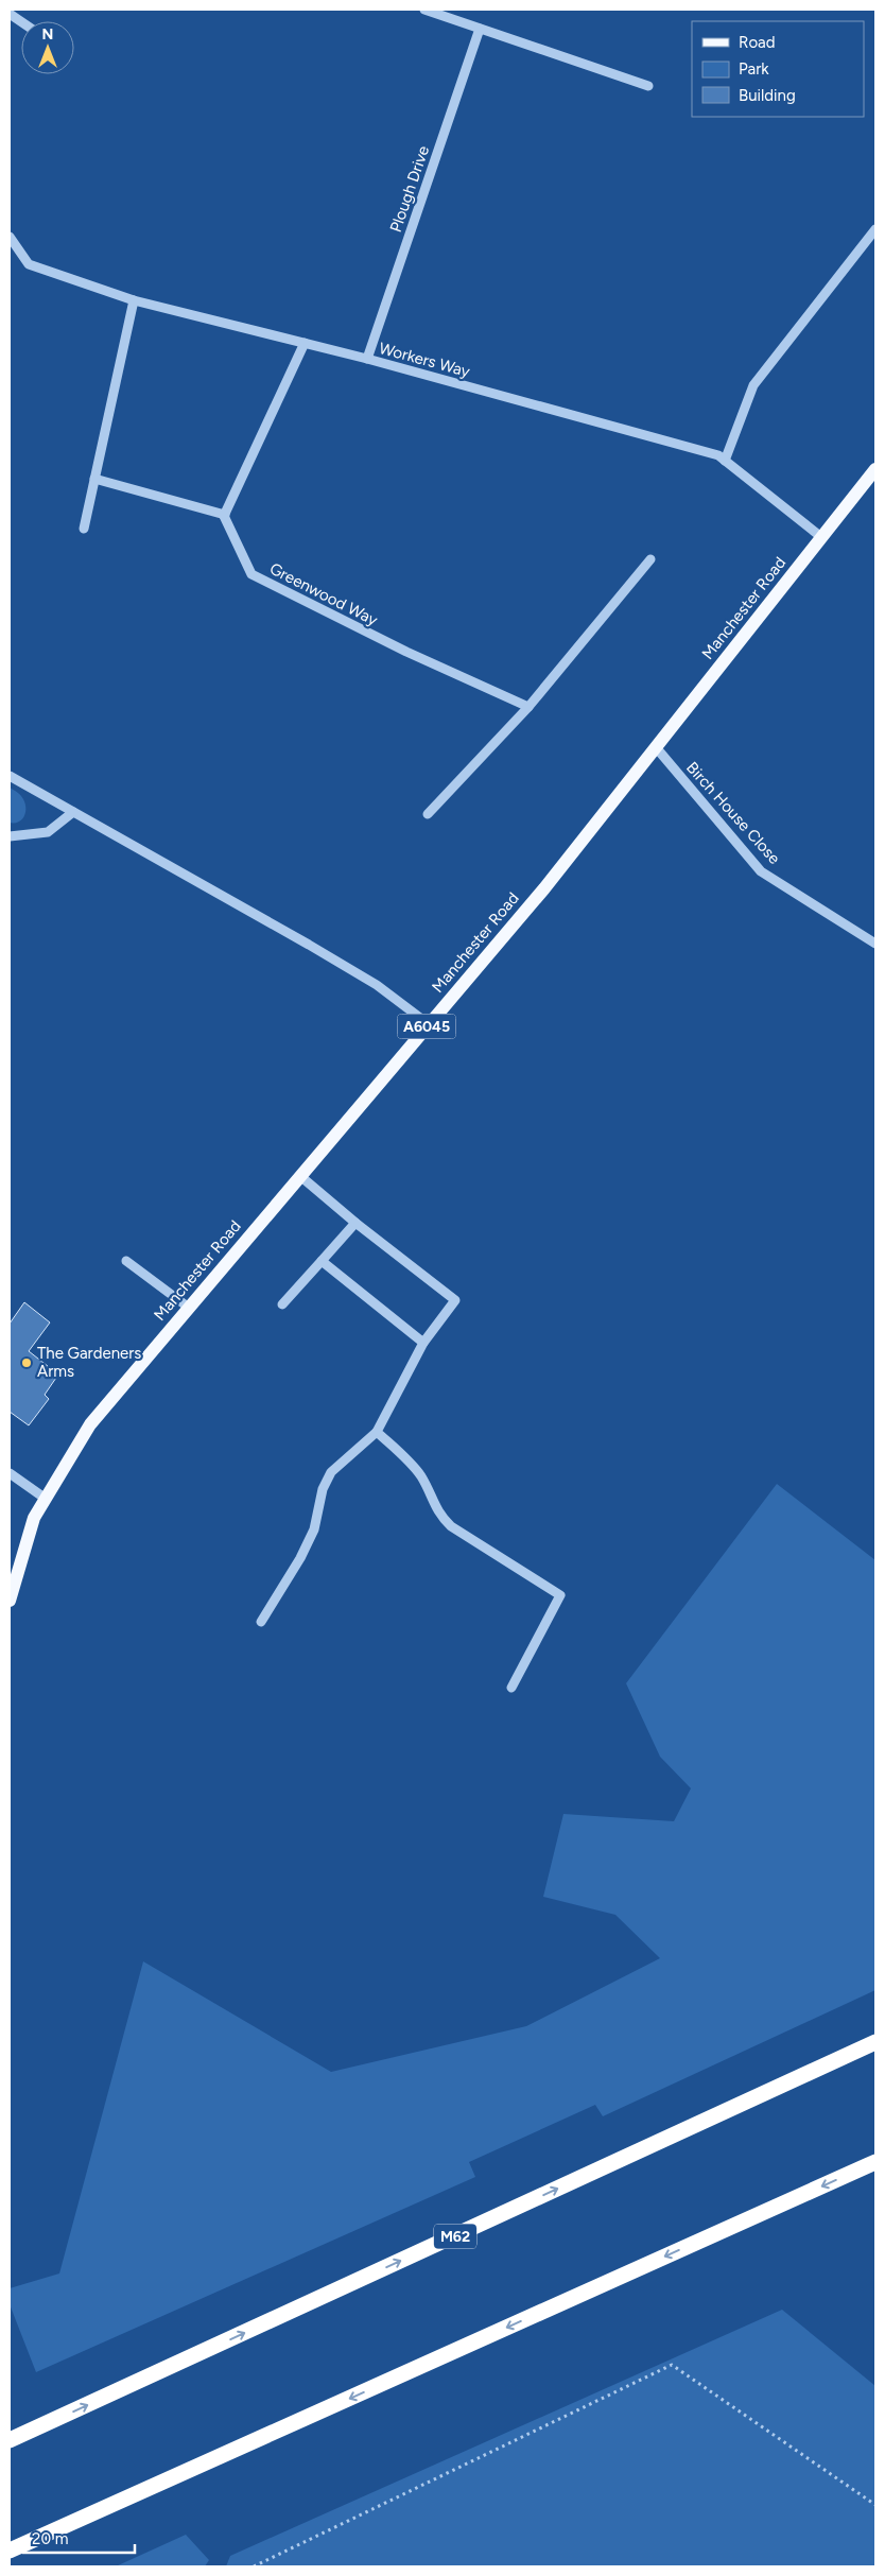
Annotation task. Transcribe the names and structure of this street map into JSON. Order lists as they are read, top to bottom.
{
  "streets": {
    "highway": ["M62"],
    "main road": ["Manchester Road", "A6045"],
    "street": [
      "Plough Drive",
      "Workers Way",
      "Greenwood Way",
      "Birch House Close"
    ]
  },
  "crossings": [
    ["Plough Drive", "Workers Way"],
    ["Workers Way", "Manchester Road"],
    ["Manchester Road", "Birch House Close"]
  ],
  "places": ["The Gardeners Arms"],
  "legend": ["Road", "Park", "Building"],
  "scale_bar": "20 m",
  "north": "top"
}
